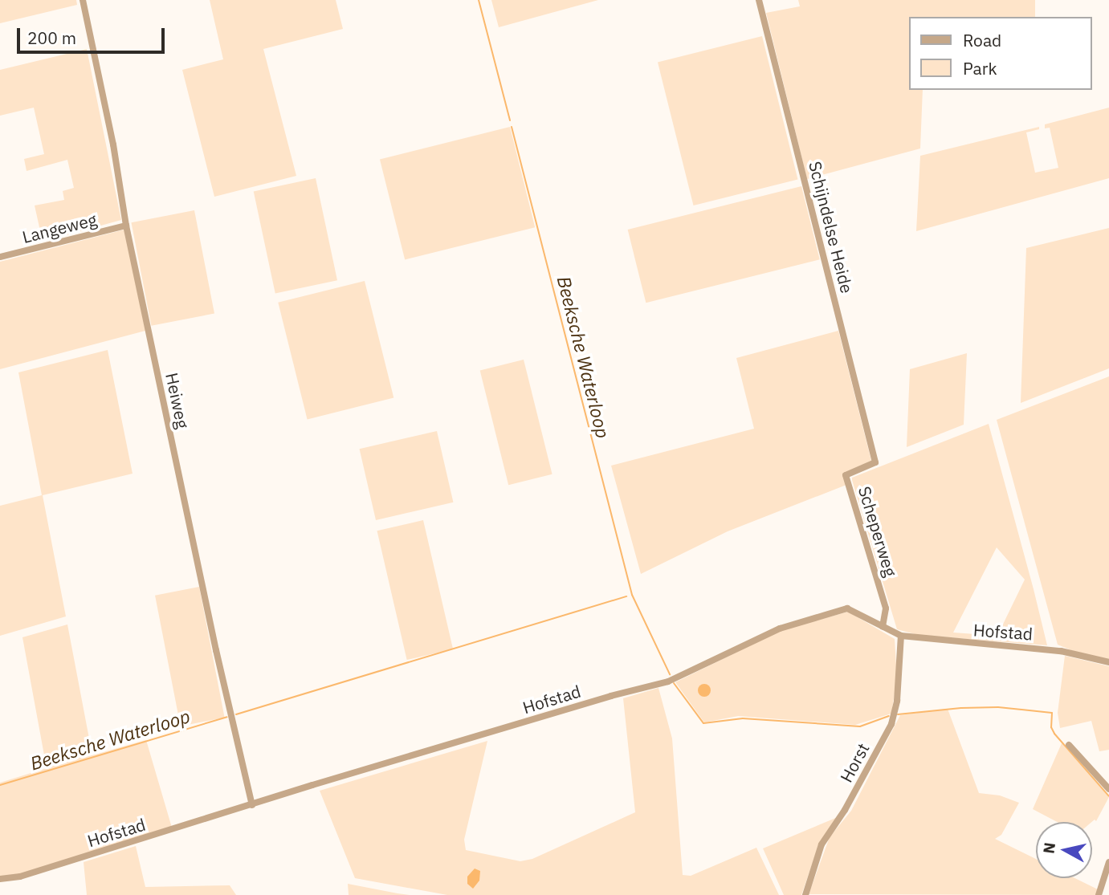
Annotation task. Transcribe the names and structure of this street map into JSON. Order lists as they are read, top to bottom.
{
  "streets": {
    "street": [
      "Schijndelse Heide",
      "Langeweg",
      "Heiweg",
      "Scheperweg",
      "Hofstad",
      "Horst"
    ]
  },
  "crossings": [
    ["Schijndelse Heide", "Scheperweg"],
    ["Langeweg", "Heiweg"],
    ["Heiweg", "Hofstad"],
    ["Scheperweg", "Hofstad"],
    ["Hofstad", "Horst"]
  ],
  "water": ["Beeksche Waterloop"],
  "legend": ["Road", "Park"],
  "scale_bar": "200 m",
  "north": "left"
}
